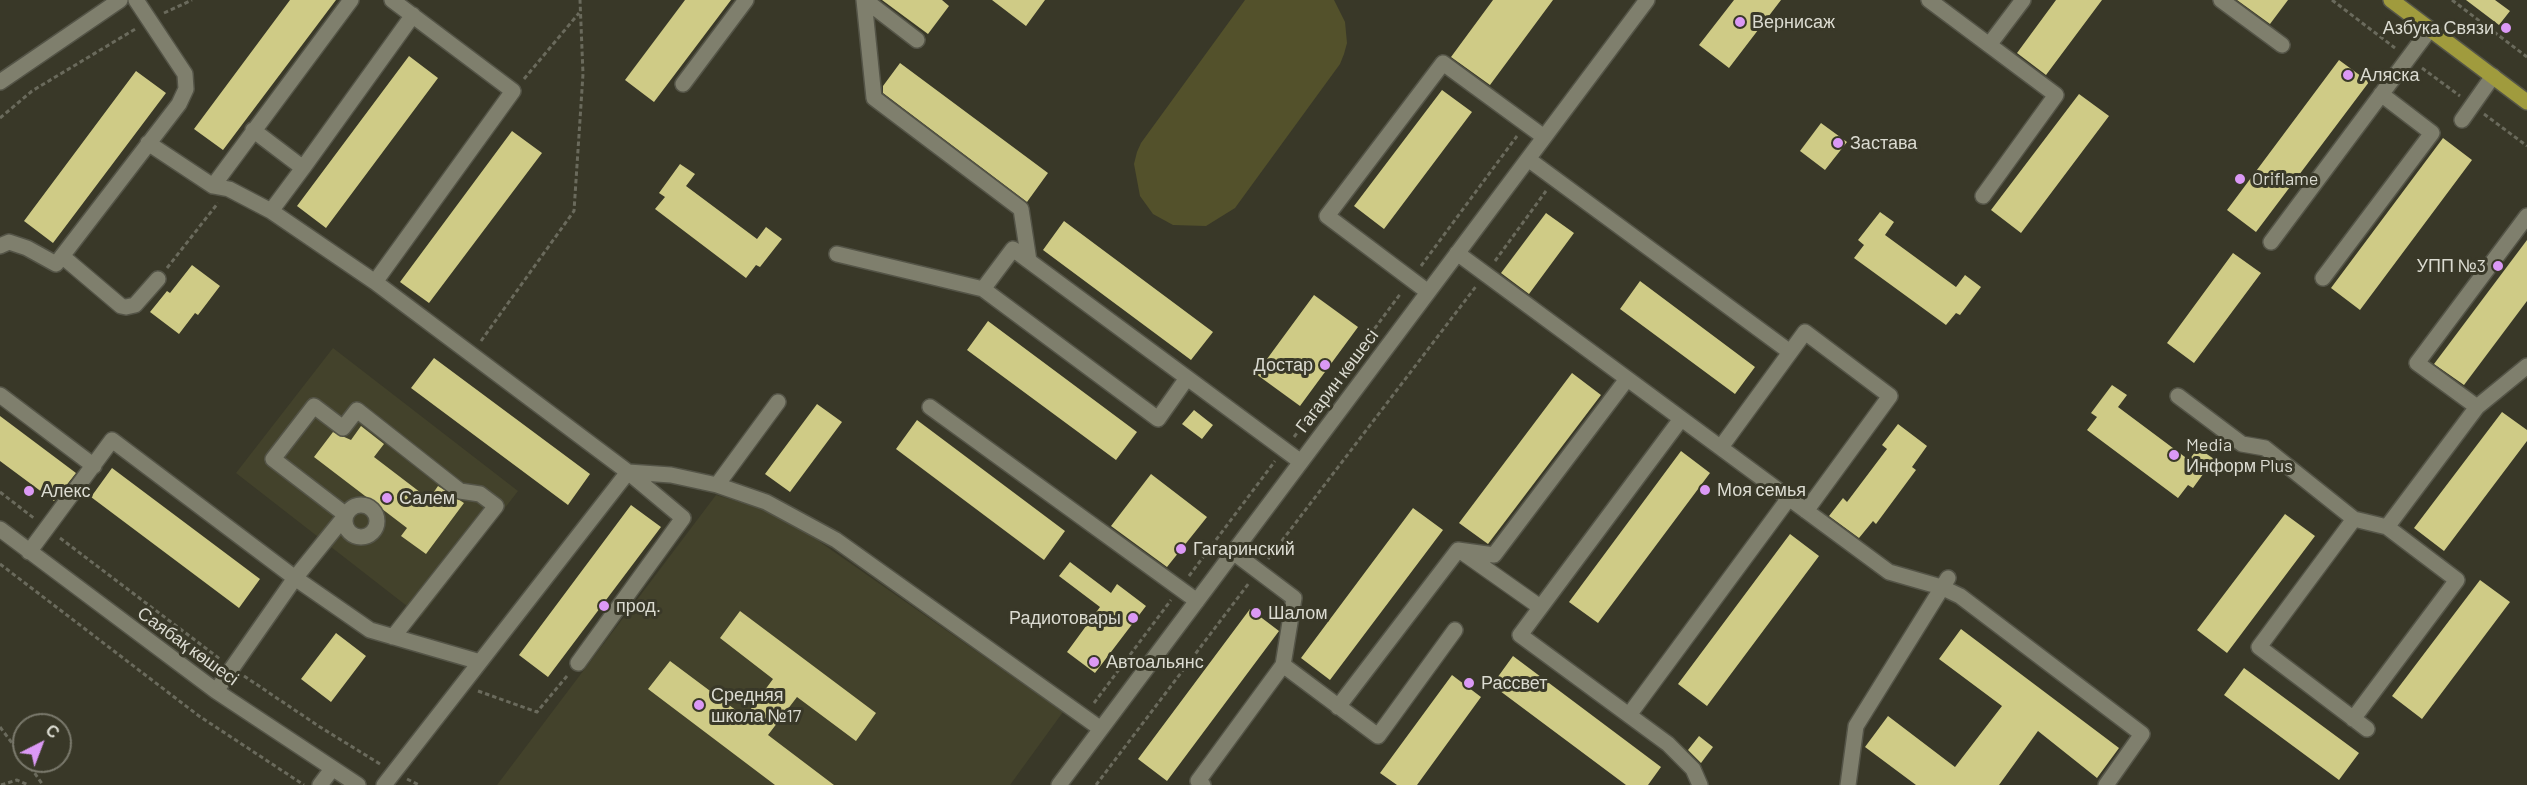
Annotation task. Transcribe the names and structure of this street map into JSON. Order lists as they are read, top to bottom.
{
  "streets": {
    "street": ["Гагарин көшесі", "Саябақ көшесі"]
  },
  "places": [
    "Вернисаж",
    "Азбука Связи",
    "Аляска",
    "Застава",
    "Oriflame",
    "УПП №3",
    "Достар",
    "Media Информ Plus",
    "Моя семья",
    "Алекс",
    "Салем",
    "Гагаринский",
    "прод.",
    "Шалом",
    "Радиотовары",
    "Автоальянс",
    "Рассвет",
    "Средняя школа №17"
  ],
  "north": "top right"
}
